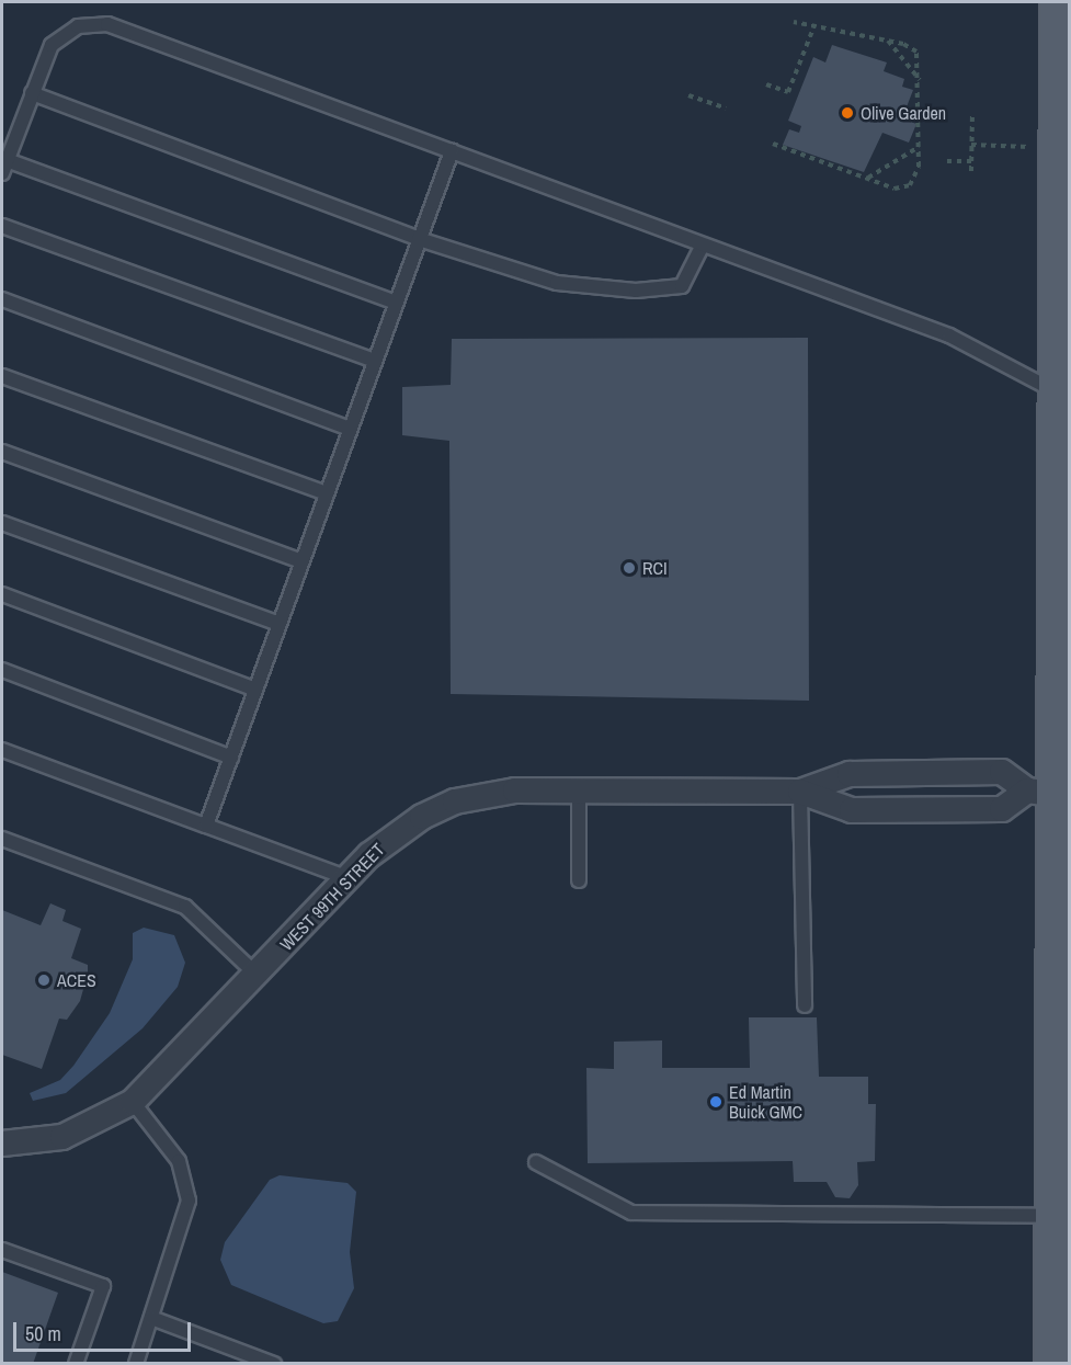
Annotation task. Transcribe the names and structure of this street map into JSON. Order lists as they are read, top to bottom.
{
  "streets": {
    "street": ["WEST 99TH STREET"]
  },
  "places": [
    "Olive Garden",
    "RCI",
    "ACES",
    "Ed Martin Buick GMC"
  ],
  "scale_bar": "50 m"
}
